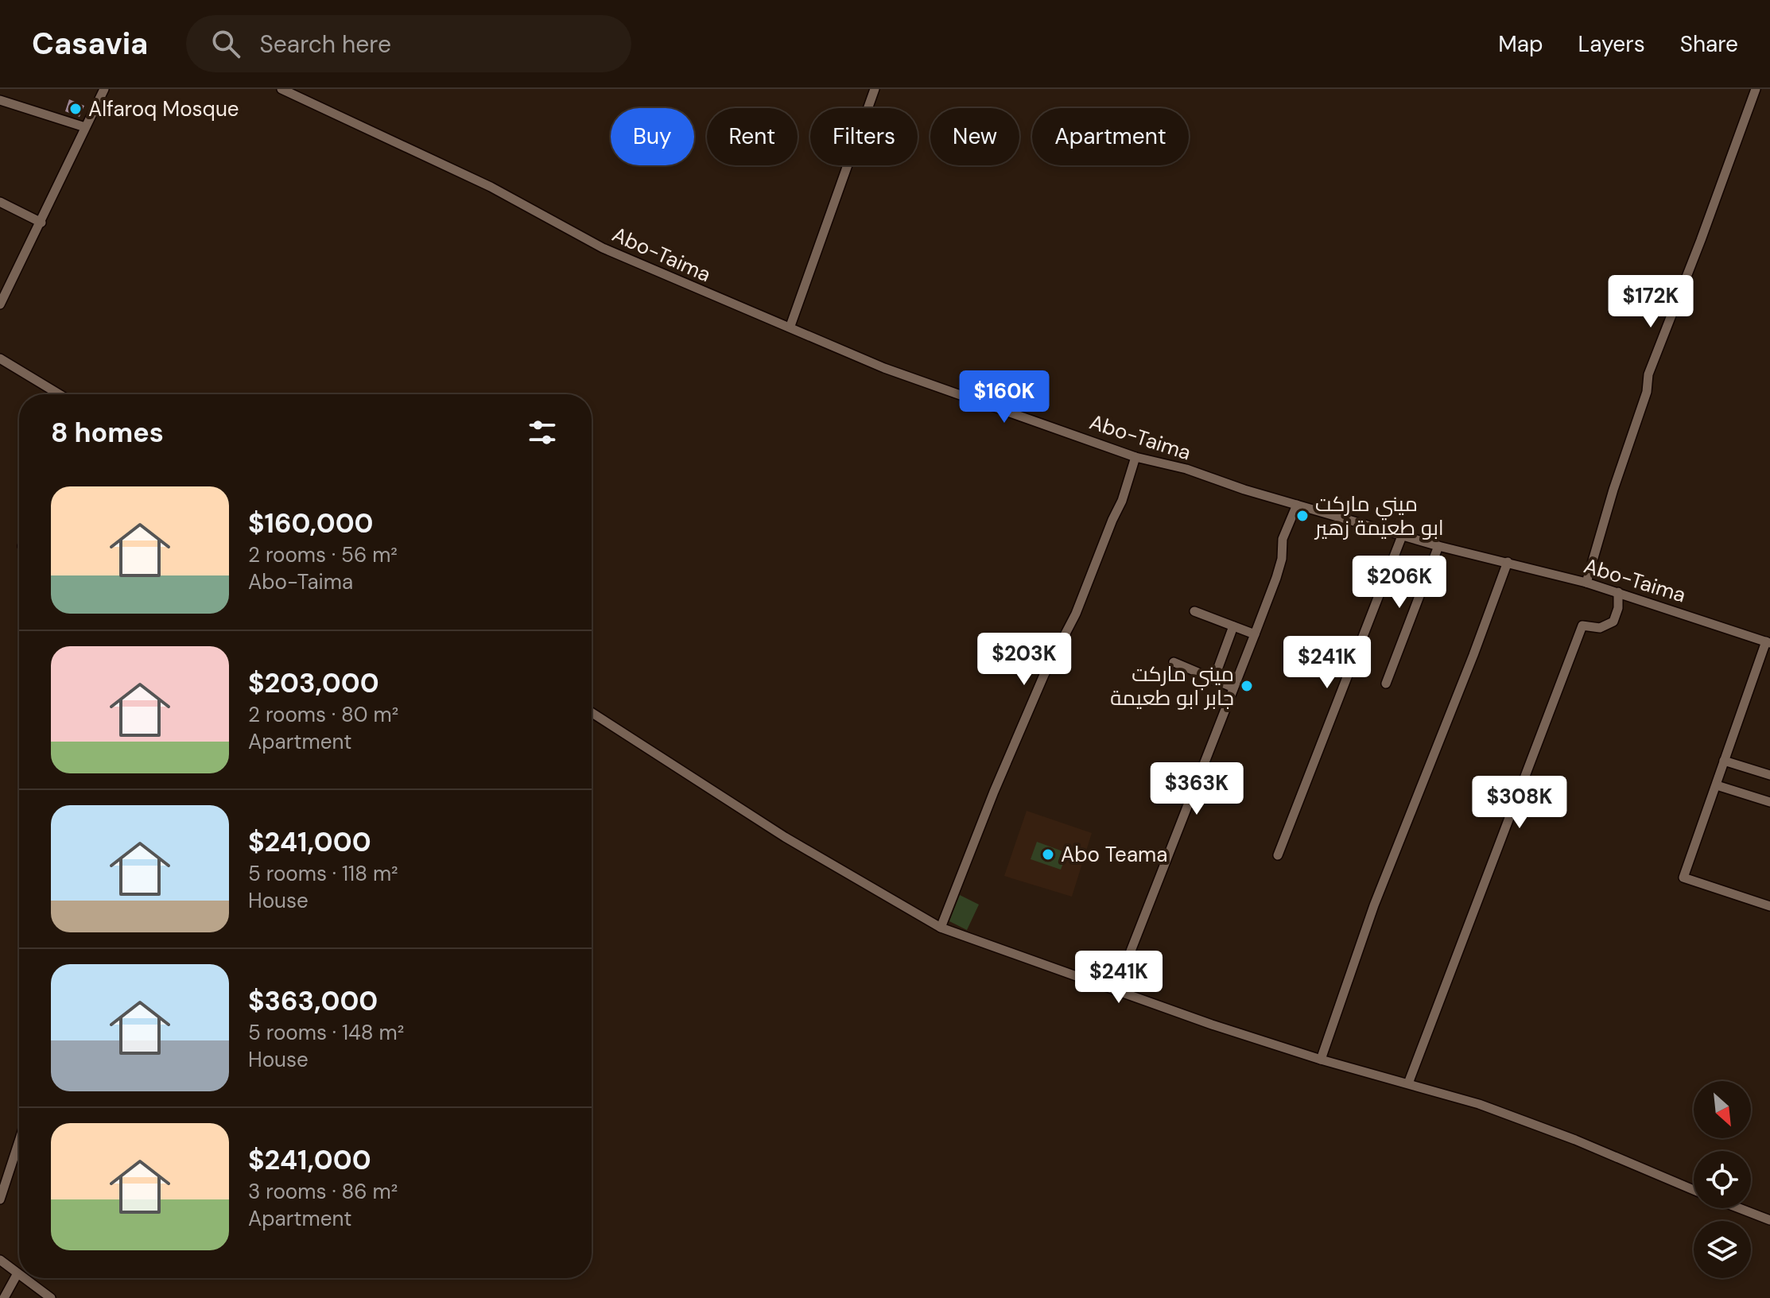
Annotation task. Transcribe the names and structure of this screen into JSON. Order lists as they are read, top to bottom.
{
  "streets": {
    "street": ["Abo-Taima"]
  },
  "places": [
    "Alfaroq Mosque",
    "ميني ماركت ابو طعيمة زهير",
    "ميني ماركت جابر ابو طعيمة",
    "Abo Teama"
  ],
  "north": "bottom right",
  "page": {
    "header": "Casavia",
    "search": "Search here",
    "nav": ["Map", "Layers", "Share"],
    "chip": [
      "Buy",
      "Rent",
      "Filters",
      "New",
      "Apartment"
    ],
    "price": [
      "$172K",
      "$160K",
      "$206K",
      "$203K",
      "$241K",
      "$363K",
      "$308K",
      "$241K"
    ],
    "heading": "8 homes",
    "list": [
      {
        "name": "$160,000",
        "note": "2 rooms · 56 m² · Abo-Taima"
      },
      {
        "name": "$203,000",
        "note": "2 rooms · 80 m² · Apartment"
      },
      {
        "name": "$241,000",
        "note": "5 rooms · 118 m² · House"
      },
      {
        "name": "$363,000",
        "note": "5 rooms · 148 m² · House"
      },
      {
        "name": "$241,000",
        "note": "3 rooms · 86 m² · Apartment"
      }
    ]
  }
}
